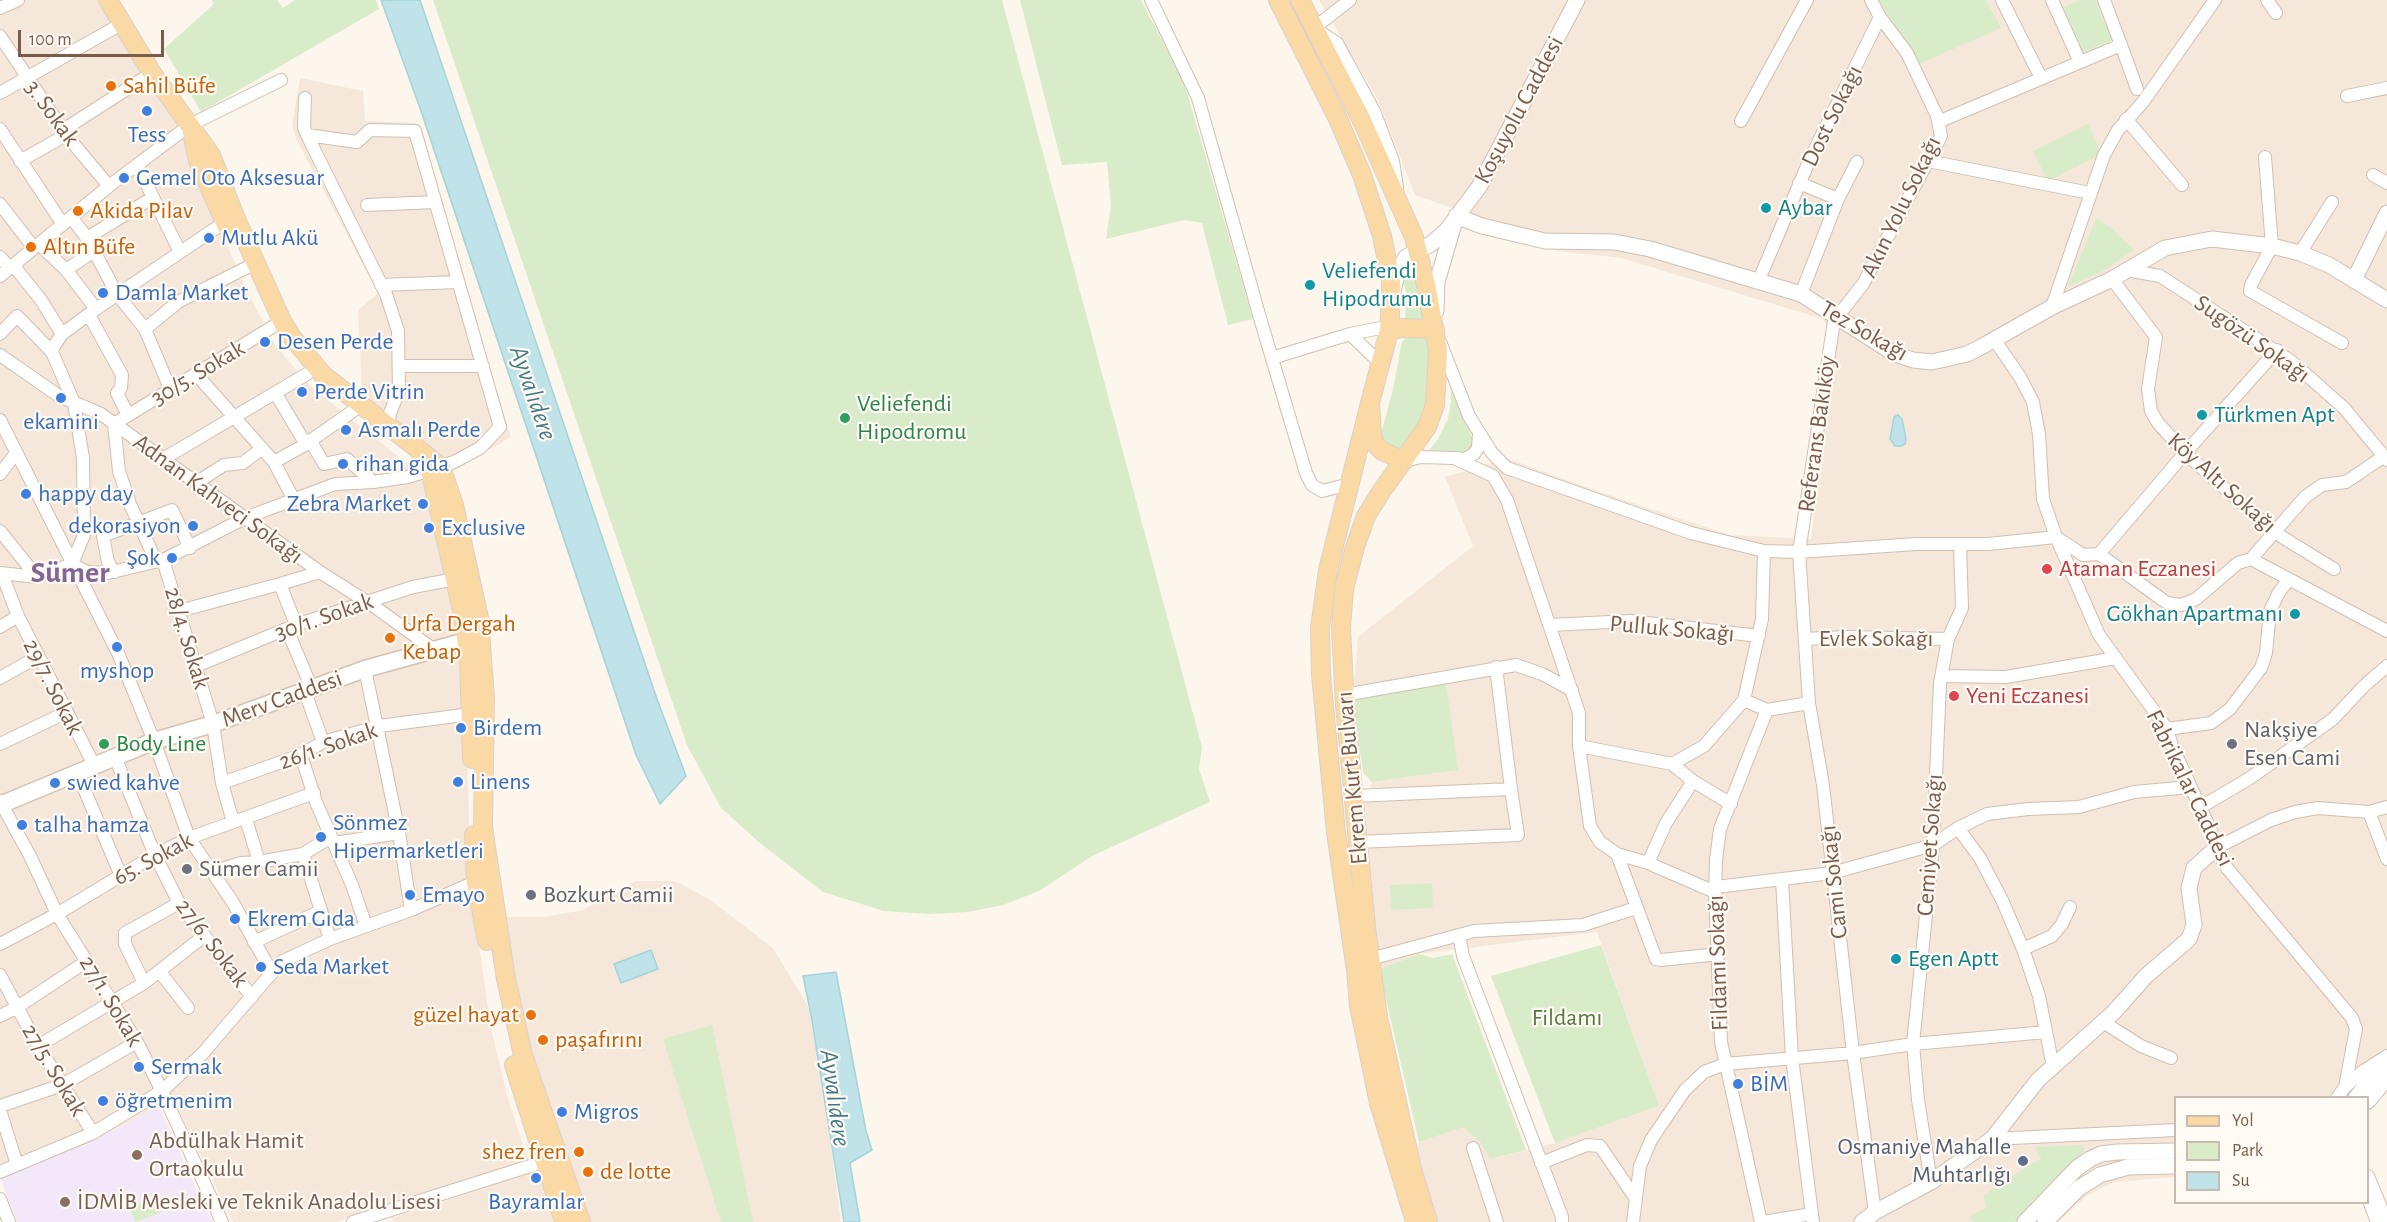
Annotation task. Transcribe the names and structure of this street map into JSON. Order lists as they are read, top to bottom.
{
  "streets": {
    "main road": ["Merv Caddesi", "Ekrem Kurt Bulvarı"],
    "street": [
      "Koşuyolu Caddesi",
      "3. Sokak",
      "Dost Sokağı",
      "Akın Yolu Sokağı",
      "Tez Sokağı",
      "Sugözü Sokağı",
      "30/5. Sokak",
      "Referans Bakıköy",
      "Köy Altı Sokağı",
      "Adnan Kahveci Sokağı",
      "30/1. Sokak",
      "Pulluk Sokağı",
      "28/4. Sokak",
      "Evlek Sokağı",
      "29/7. Sokak",
      "26/1. Sokak",
      "Fabrikalar Caddesi",
      "Cemiyet Sokağı",
      "65. Sokak",
      "Cami Sokağı",
      "27/6. Sokak",
      "Fildamı Sokağı",
      "27/1. Sokak",
      "27/5. Sokak"
    ]
  },
  "crossings": [
    ["Koşuyolu Caddesi", "Tez Sokağı"],
    ["Koşuyolu Caddesi", "Ekrem Kurt Bulvarı"],
    ["Dost Sokağı", "Akın Yolu Sokağı"],
    ["Dost Sokağı", "Tez Sokağı"],
    ["Akın Yolu Sokağı", "Tez Sokağı"],
    ["Akın Yolu Sokağı", "Referans Bakıköy"],
    ["Tez Sokağı", "Sugözü Sokağı"],
    ["Tez Sokağı", "Referans Bakıköy"],
    ["Tez Sokağı", "Köy Altı Sokağı"],
    ["Tez Sokağı", "Fabrikalar Caddesi"],
    ["30/5. Sokak", "Adnan Kahveci Sokağı"],
    ["30/5. Sokak", "28/4. Sokak"],
    ["Referans Bakıköy", "Cami Sokağı"],
    ["Adnan Kahveci Sokağı", "30/1. Sokak"],
    ["Adnan Kahveci Sokağı", "28/4. Sokak"],
    ["Adnan Kahveci Sokağı", "Merv Caddesi"],
    ["30/1. Sokak", "28/4. Sokak"],
    ["28/4. Sokak", "Merv Caddesi"],
    ["28/4. Sokak", "26/1. Sokak"],
    ["28/4. Sokak", "65. Sokak"],
    ["Evlek Sokağı", "Cemiyet Sokağı"],
    ["Evlek Sokağı", "Cami Sokağı"],
    ["29/7. Sokak", "Merv Caddesi"],
    ["Merv Caddesi", "27/6. Sokak"],
    ["Merv Caddesi", "27/1. Sokak"],
    ["65. Sokak", "27/6. Sokak"],
    ["65. Sokak", "27/1. Sokak"]
  ],
  "districts": ["Sümer"],
  "water": ["Ayvalıdere"],
  "parks": ["Fildamı"],
  "places": [
    "Sahil Büfe",
    "Tess",
    "Gemel Oto Aksesuar",
    "Aybar",
    "Akida Pilav",
    "Mutlu Akü",
    "Altın Büfe",
    "Veliefendi Hipodrumu",
    "Damla Market",
    "Desen Perde",
    "Perde Vitrin",
    "ekamini",
    "Türkmen Apt",
    "Veliefendi Hipodromu",
    "Asmalı Perde",
    "rihan gida",
    "happy day",
    "Zebra Market",
    "dekorasiyon",
    "Exclusive",
    "Şok",
    "Ataman Eczanesi",
    "Gökhan Apartmanı",
    "Urfa Dergah Kebap",
    "myshop",
    "Yeni Eczanesi",
    "Birdem",
    "Body Line",
    "Nakşiye Esen Cami",
    "Linens",
    "swied kahve",
    "talha hamza",
    "Sönmez Hipermarketleri",
    "Sümer Camii",
    "Emayo",
    "Bozkurt Camii",
    "Ekrem Gıda",
    "Egen Aptt",
    "Seda Market",
    "güzel hayat",
    "paşafırını",
    "Sermak",
    "BİM",
    "öğretmenim",
    "Migros",
    "shez fren",
    "Abdülhak Hamit Ortaokulu",
    "Osmaniye Mahalle Muhtarlığı",
    "de lotte",
    "Bayramlar",
    "İDMİB Mesleki ve Teknik Anadolu Lisesi"
  ],
  "legend": ["Yol", "Park", "Su"],
  "scale_bar": "100 m"
}
